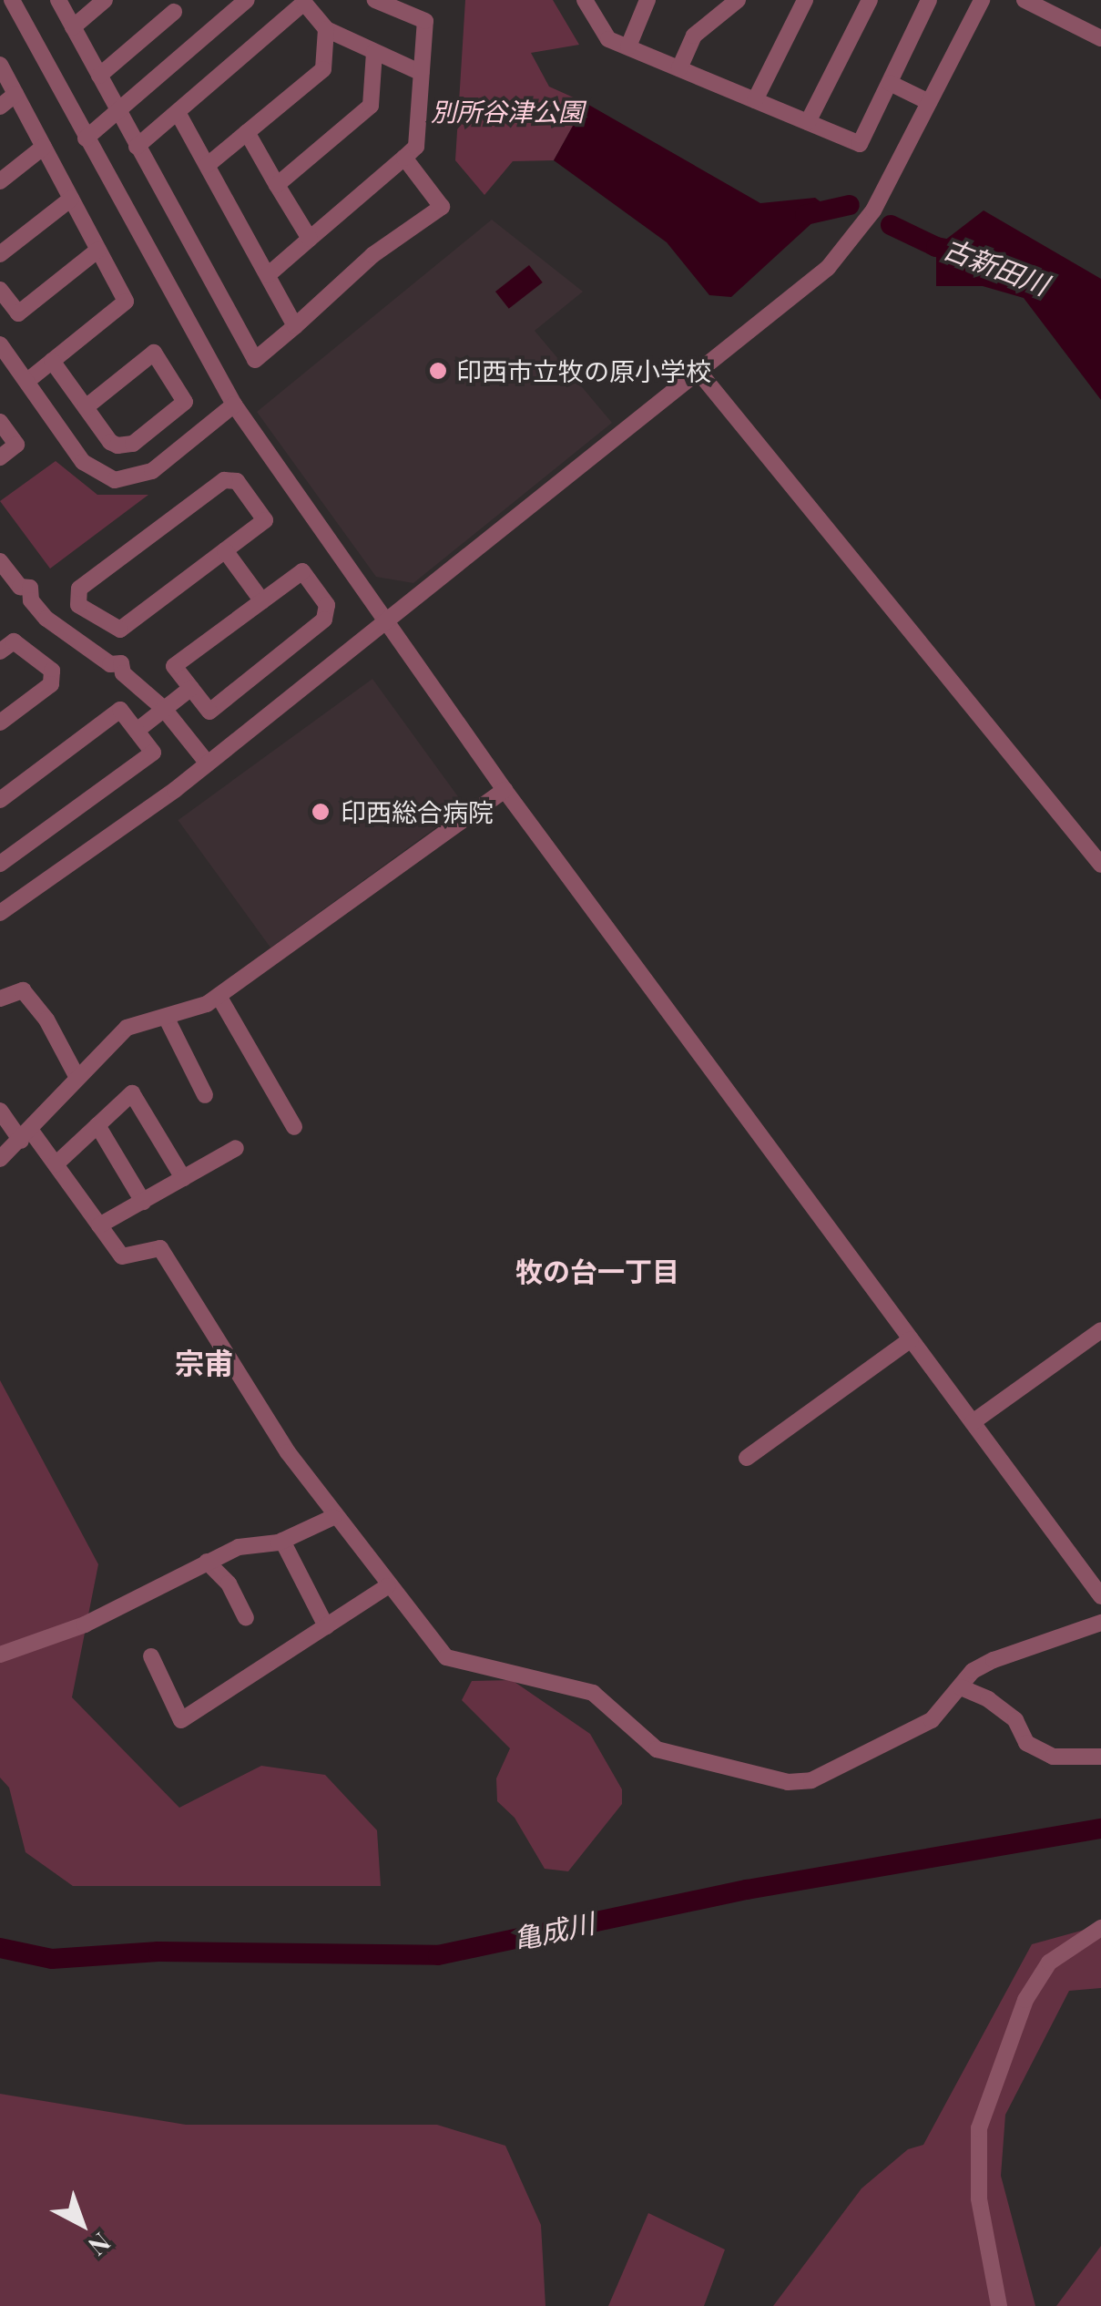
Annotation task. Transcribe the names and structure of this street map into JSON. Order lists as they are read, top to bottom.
{
  "districts": ["牧の台一丁目", "宗甫"],
  "water": ["古新田川", "亀成川"],
  "parks": ["別所谷津公園"],
  "places": ["印西市立牧の原小学校", "印西総合病院"],
  "north": "bottom right"
}
